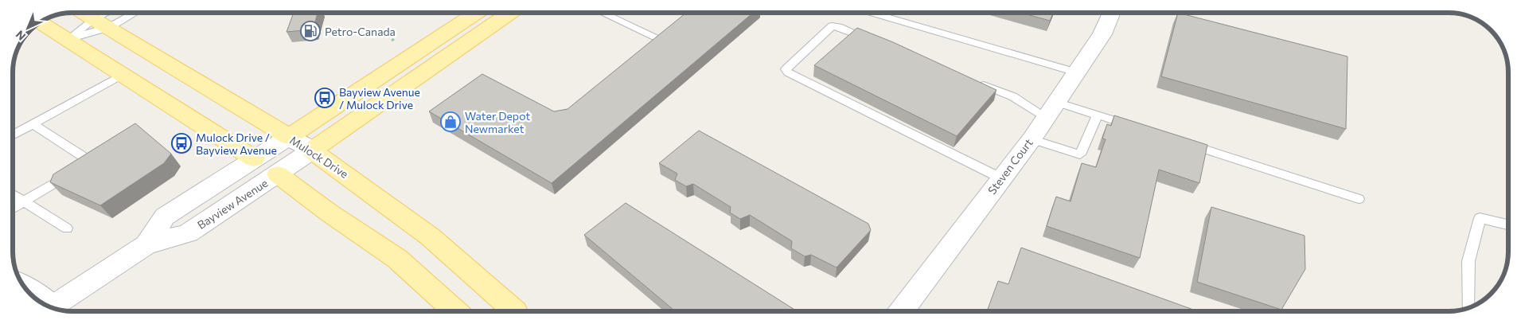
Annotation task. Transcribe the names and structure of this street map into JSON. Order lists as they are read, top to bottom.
{
  "streets": {
    "main road": ["Mulock Drive"],
    "street": ["Steven Court", "Bayview Avenue"]
  },
  "crossings": [
    ["Mulock Drive", "Bayview Avenue"]
  ],
  "places": {
    "fuel station": ["Petro-Canada"],
    "bus stop": ["Bayview Avenue / Mulock Drive", "Mulock Drive / Bayview Avenue"],
    "shop": ["Water Depot Newmarket"]
  },
  "north": "bottom left"
}
